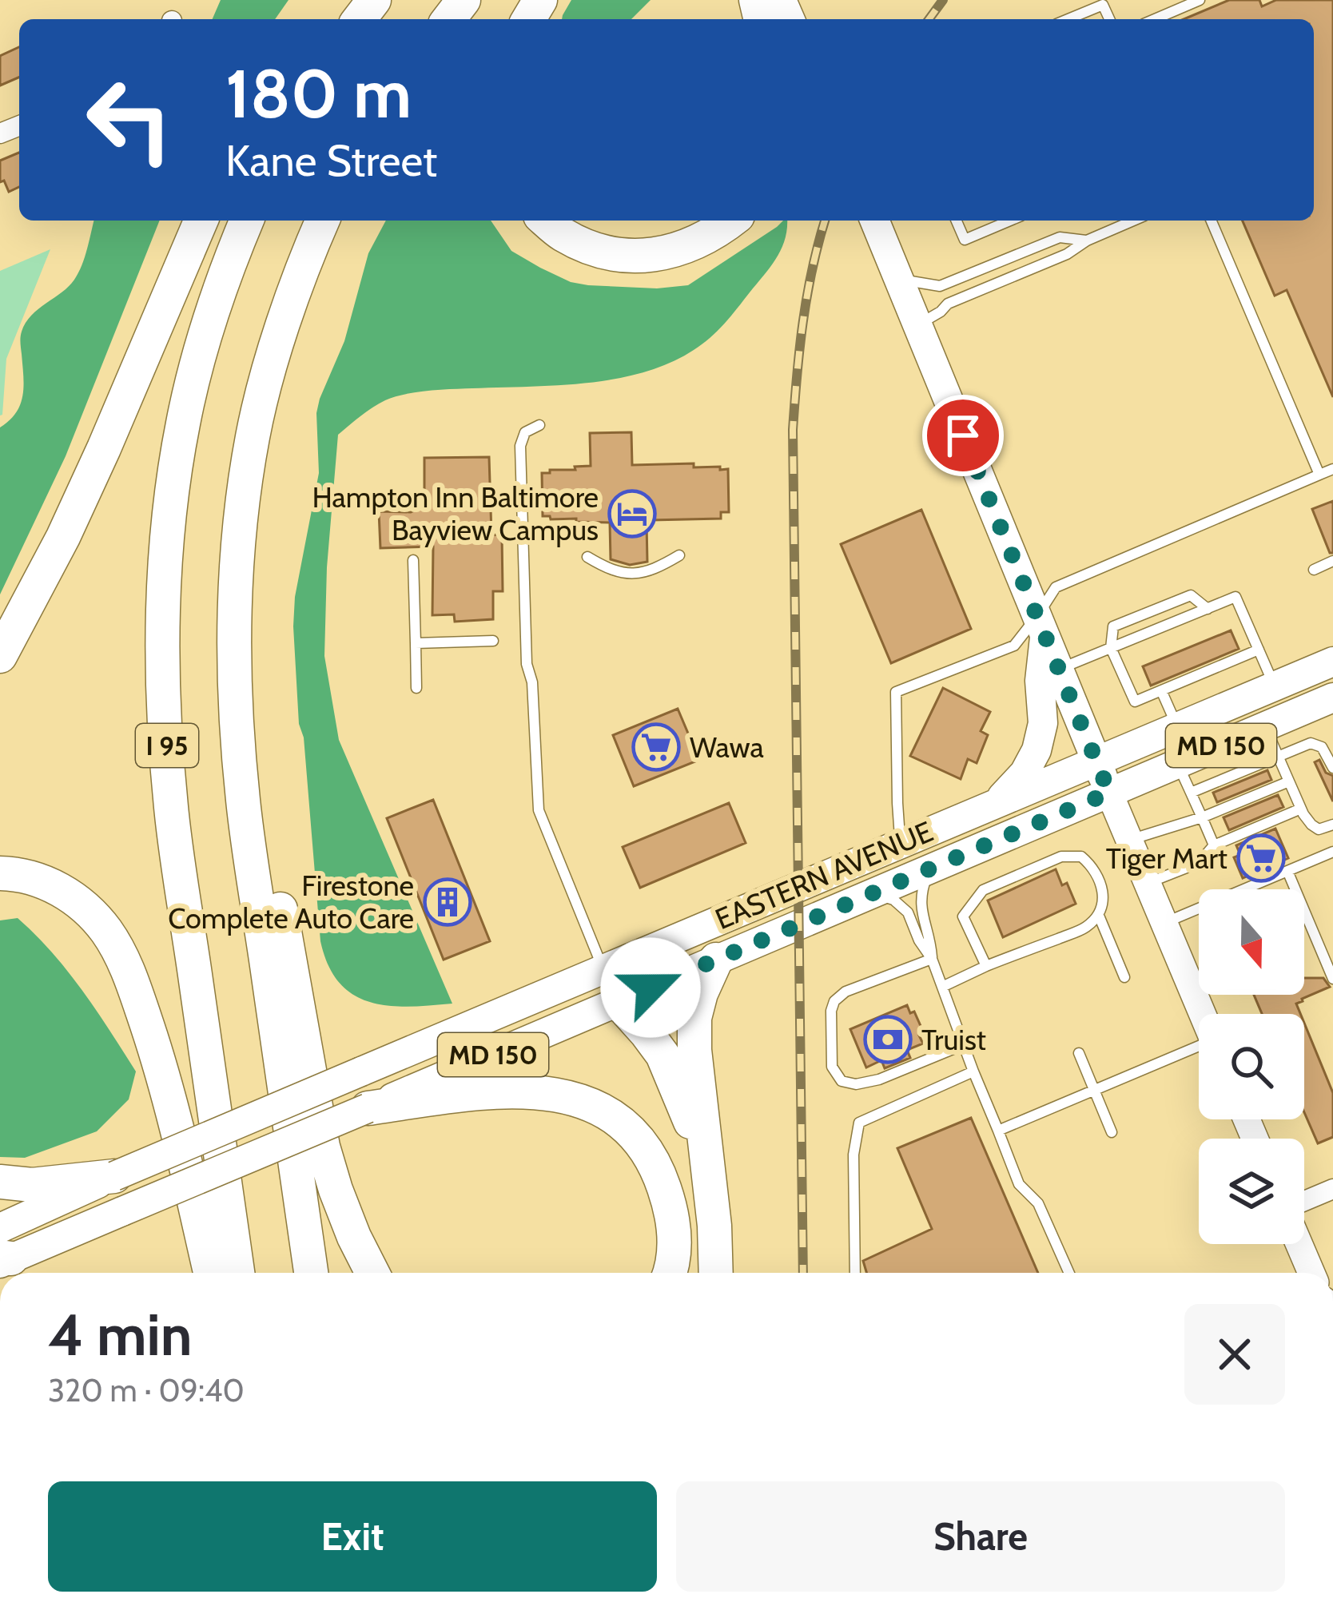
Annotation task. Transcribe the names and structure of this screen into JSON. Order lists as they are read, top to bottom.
{
  "streets": {
    "highway": ["I 95"],
    "main road": ["MD 150", "EASTERN AVENUE"]
  },
  "places": {
    "hotel": ["Hampton Inn Baltimore Bayview Campus"],
    "supermarket": ["Wawa", "Tiger Mart"],
    "building": ["Firestone Complete Auto Care"],
    "bank": ["Truist"]
  },
  "north": "bottom",
  "page": {
    "turn": ["180 m", "Kane Street"],
    "heading": ["4 min", "320 m · 09:40"],
    "buttons": ["Exit", "Share"]
  }
}
